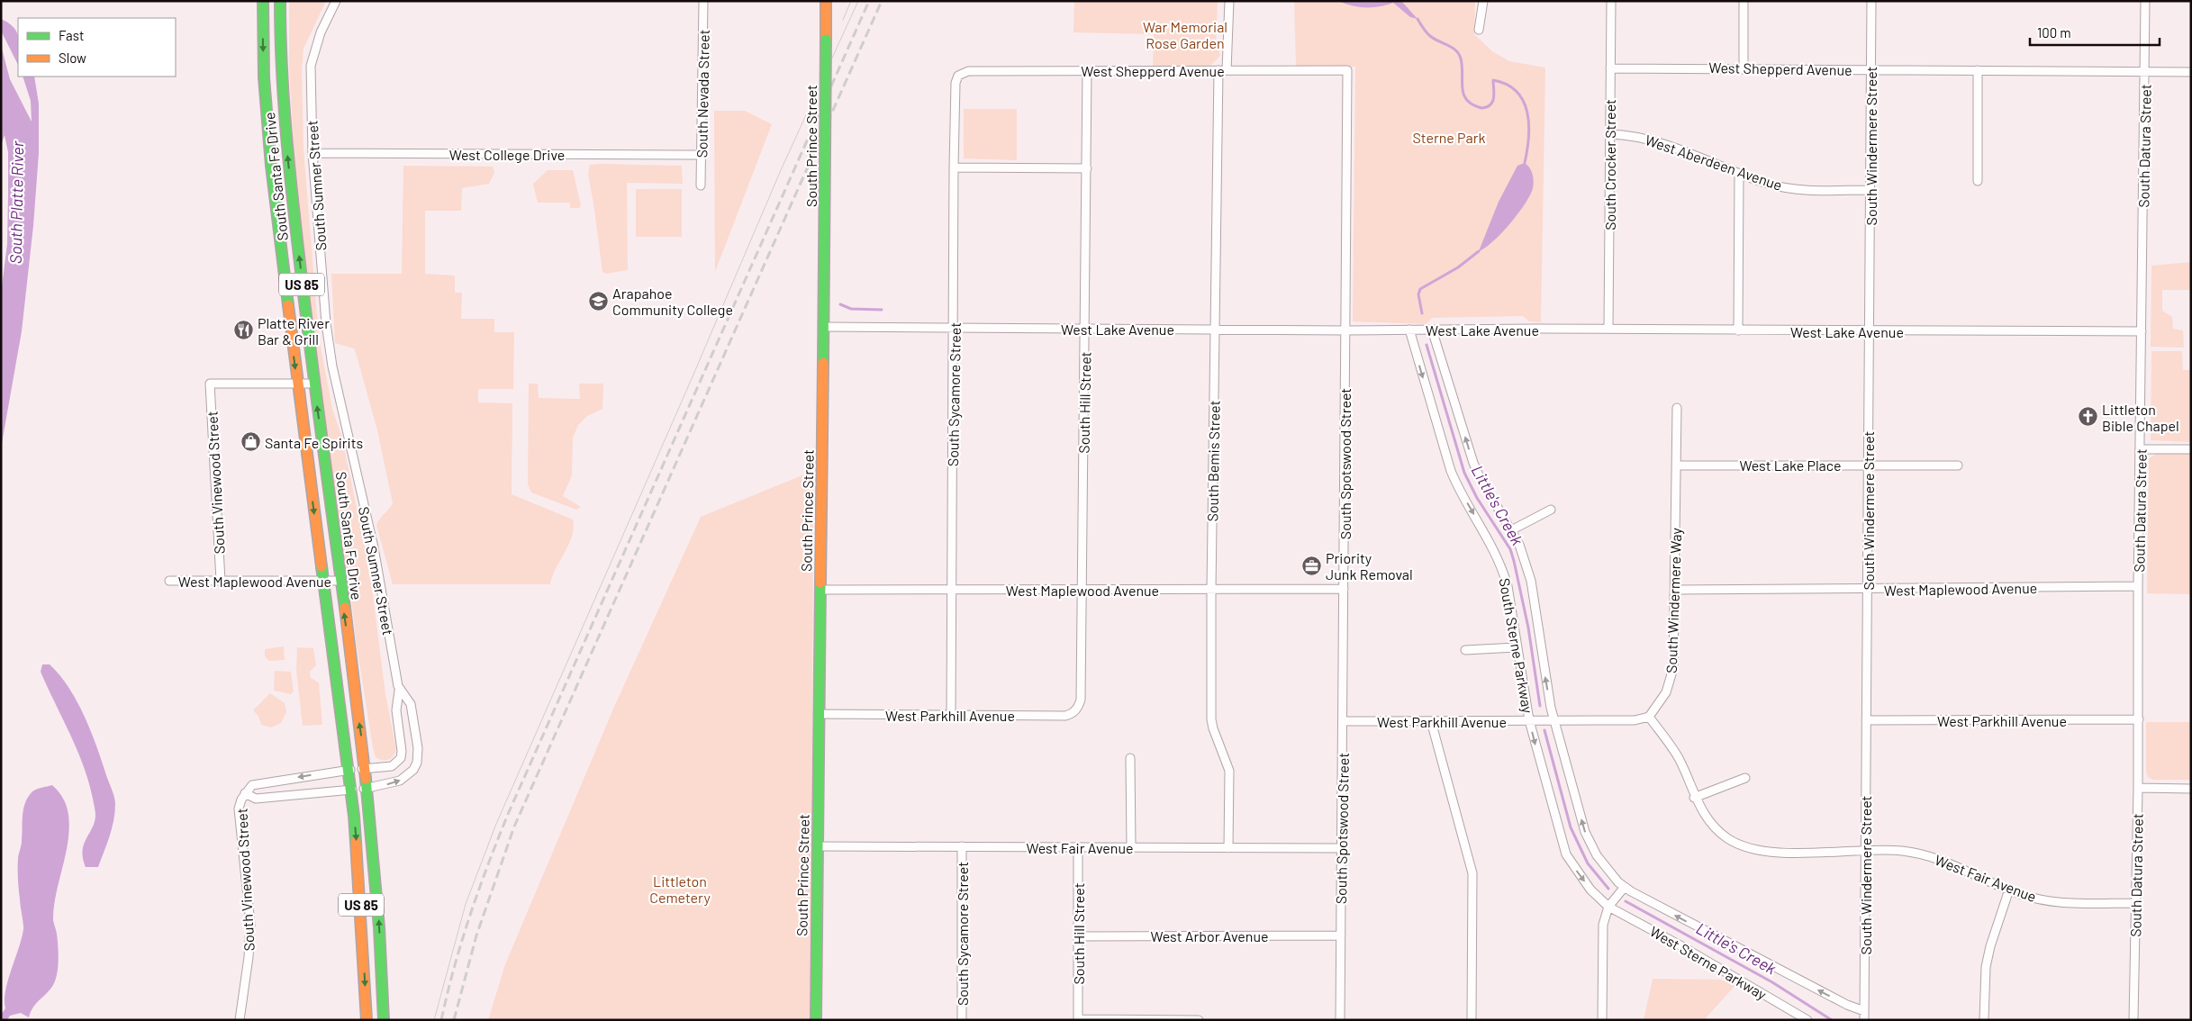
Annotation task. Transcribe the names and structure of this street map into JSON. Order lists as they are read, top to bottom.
{
  "streets": {
    "main road": ["South Prince Street", "South Santa Fe Drive", "US 85"],
    "street": [
      "West Shepperd Avenue",
      "South Nevada Street",
      "South Windermere Street",
      "South Datura Street",
      "West College Drive",
      "West Aberdeen Avenue",
      "South Crocker Street",
      "South Sumner Street",
      "West Lake Avenue",
      "South Sycamore Street",
      "South Hill Street",
      "South Bemis Street",
      "South Spotswood Street",
      "West Lake Place",
      "South Vinewood Street",
      "West Maplewood Avenue",
      "South Windermere Way",
      "South Sterne Parkway",
      "West Parkhill Avenue",
      "West Fair Avenue",
      "West Arbor Avenue",
      "West Sterne Parkway"
    ]
  },
  "crossings": [
    ["West Shepperd Avenue", "South Windermere Street"],
    ["West Shepperd Avenue", "South Datura Street"],
    ["West Shepperd Avenue", "South Crocker Street"],
    ["West Shepperd Avenue", "South Sycamore Street"],
    ["West Shepperd Avenue", "South Hill Street"],
    ["West Shepperd Avenue", "South Bemis Street"],
    ["West Shepperd Avenue", "South Spotswood Street"],
    ["South Nevada Street", "West College Drive"],
    ["South Prince Street", "West Lake Avenue"],
    ["South Prince Street", "West Maplewood Avenue"],
    ["South Prince Street", "West Parkhill Avenue"],
    ["South Prince Street", "West Fair Avenue"],
    ["South Windermere Street", "West Aberdeen Avenue"],
    ["South Windermere Street", "West Lake Avenue"],
    ["South Windermere Street", "West Lake Place"],
    ["South Windermere Street", "West Maplewood Avenue"],
    ["South Windermere Street", "West Parkhill Avenue"],
    ["South Windermere Street", "West Fair Avenue"],
    ["South Windermere Street", "West Sterne Parkway"],
    ["South Datura Street", "West Lake Avenue"],
    ["South Datura Street", "West Maplewood Avenue"],
    ["South Datura Street", "West Parkhill Avenue"],
    ["South Datura Street", "West Fair Avenue"],
    ["West College Drive", "South Sumner Street"],
    ["West Aberdeen Avenue", "South Crocker Street"],
    ["South Crocker Street", "West Lake Avenue"],
    ["South Santa Fe Drive", "South Sumner Street"],
    ["South Santa Fe Drive", "South Vinewood Street"],
    ["South Santa Fe Drive", "West Maplewood Avenue"],
    ["South Sumner Street", "South Vinewood Street"],
    ["West Lake Avenue", "South Sycamore Street"],
    ["West Lake Avenue", "South Hill Street"],
    ["West Lake Avenue", "South Bemis Street"],
    ["West Lake Avenue", "South Spotswood Street"],
    ["West Lake Avenue", "South Sterne Parkway"],
    ["South Sycamore Street", "West Maplewood Avenue"],
    ["South Sycamore Street", "West Parkhill Avenue"],
    ["South Sycamore Street", "West Fair Avenue"],
    ["South Hill Street", "West Maplewood Avenue"],
    ["South Hill Street", "West Parkhill Avenue"],
    ["South Hill Street", "West Fair Avenue"],
    ["South Hill Street", "West Arbor Avenue"],
    ["South Bemis Street", "West Maplewood Avenue"],
    ["South Bemis Street", "West Fair Avenue"],
    ["South Spotswood Street", "West Maplewood Avenue"],
    ["South Spotswood Street", "West Parkhill Avenue"],
    ["South Spotswood Street", "West Fair Avenue"],
    ["South Spotswood Street", "West Arbor Avenue"],
    ["West Lake Place", "South Windermere Way"],
    ["South Vinewood Street", "West Maplewood Avenue"],
    ["West Maplewood Avenue", "South Windermere Way"],
    ["South Windermere Way", "West Parkhill Avenue"],
    ["South Sterne Parkway", "West Parkhill Avenue"],
    ["South Sterne Parkway", "West Sterne Parkway"]
  ],
  "water": ["South Platte River", "Little's Creek"],
  "parks": ["War Memorial Rose Garden", "Sterne Park", "Littleton Cemetery"],
  "places": {
    "school or university": ["Arapahoe Community College"],
    "restaurant": ["Platte River Bar & Grill"],
    "church": ["Littleton Bible Chapel"],
    "shop": ["Santa Fe Spirits"],
    "office": ["Priority Junk Removal"]
  },
  "legend": ["Fast", "Slow"],
  "scale_bar": "100 m"
}
